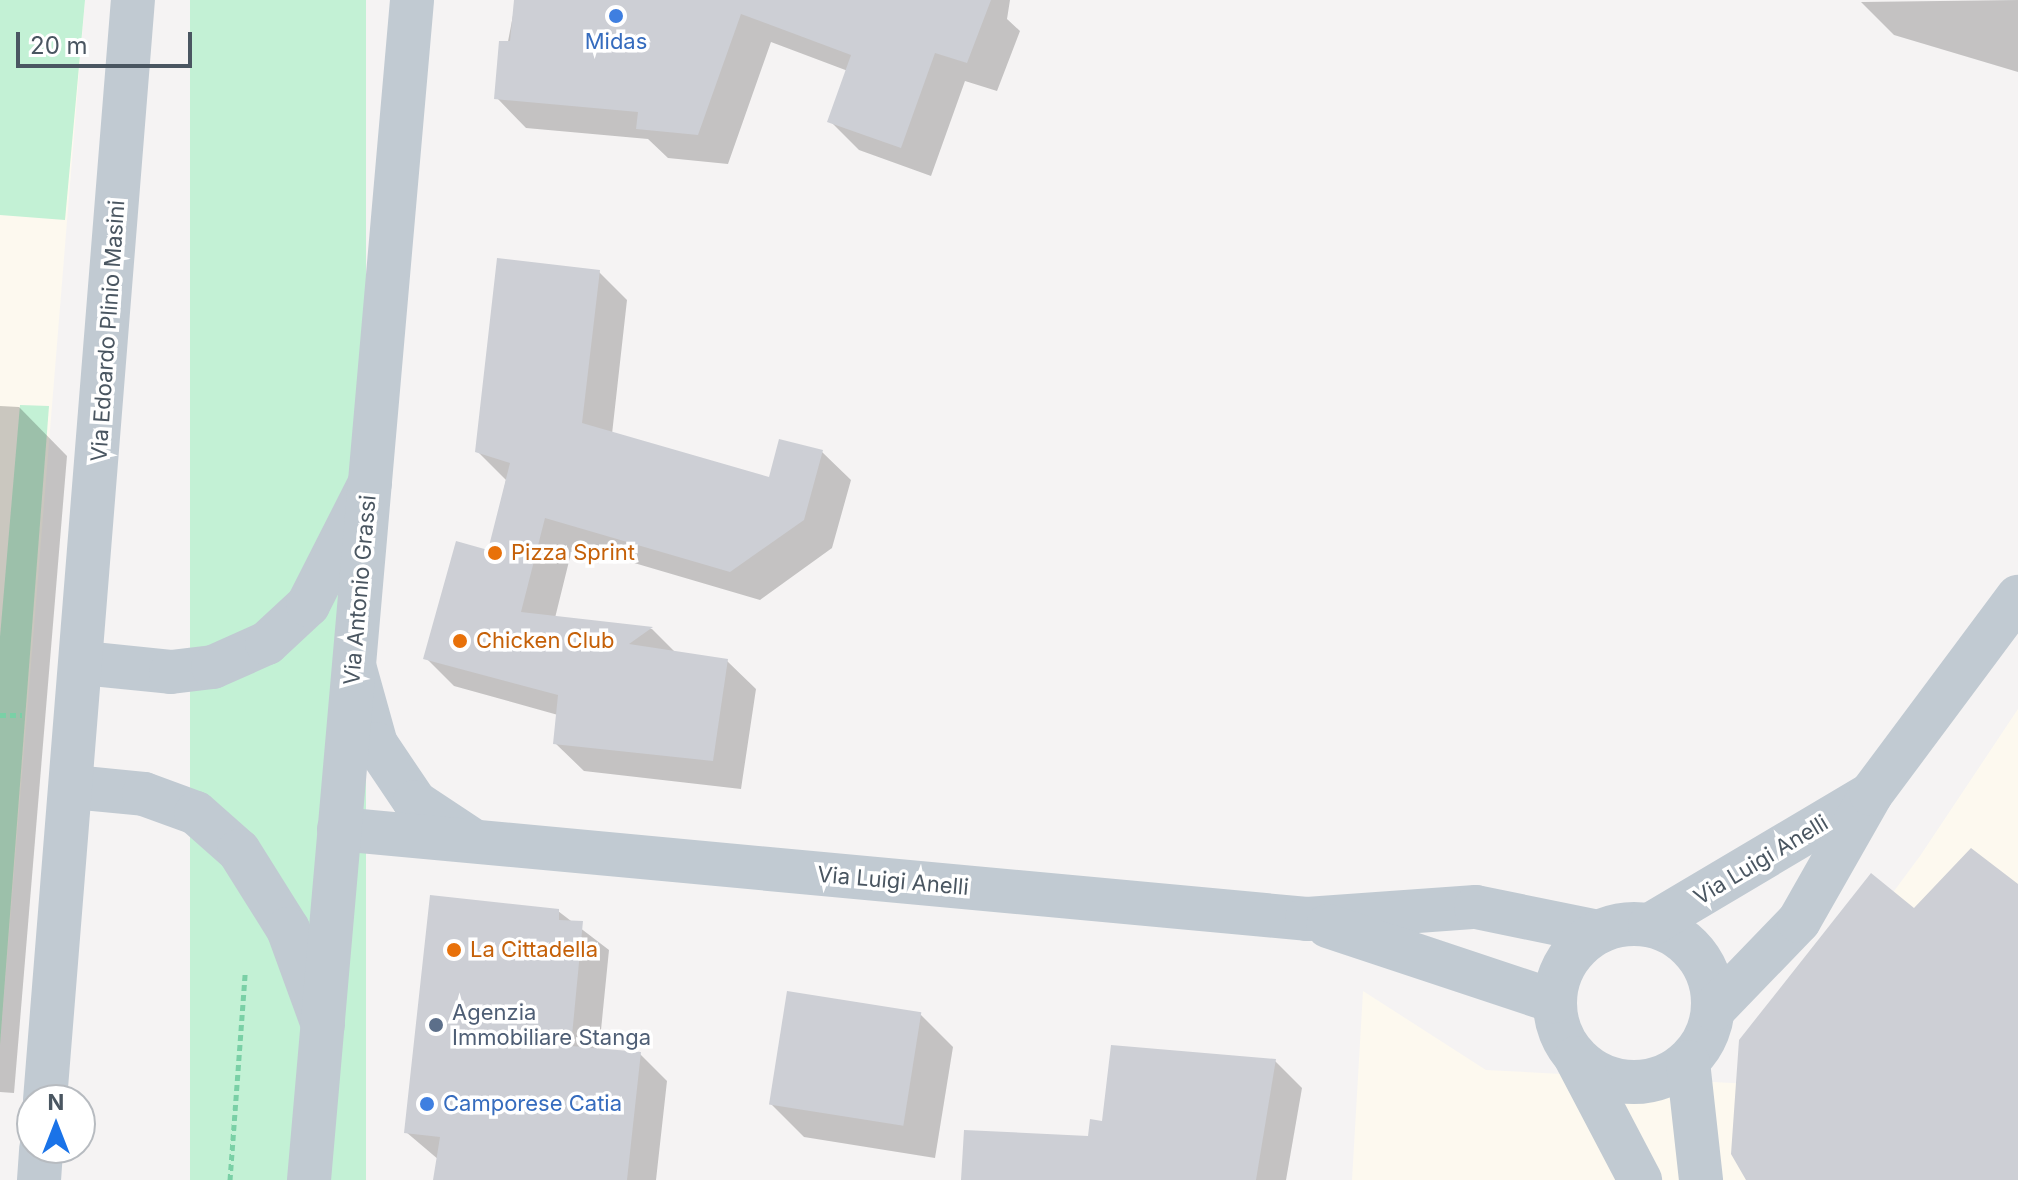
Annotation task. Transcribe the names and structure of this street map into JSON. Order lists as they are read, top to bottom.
{
  "streets": {
    "street": ["Via Edoardo Plinio Masini", "Via Antonio Grassi", "Via Luigi Anelli"]
  },
  "crossings": [
    ["Via Antonio Grassi", "Via Luigi Anelli"]
  ],
  "places": [
    "Midas",
    "Pizza Sprint",
    "Chicken Club",
    "La Cittadella",
    "Agenzia Immobiliare Stanga",
    "Camporese Catia"
  ],
  "scale_bar": "20 m",
  "north": "top"
}
